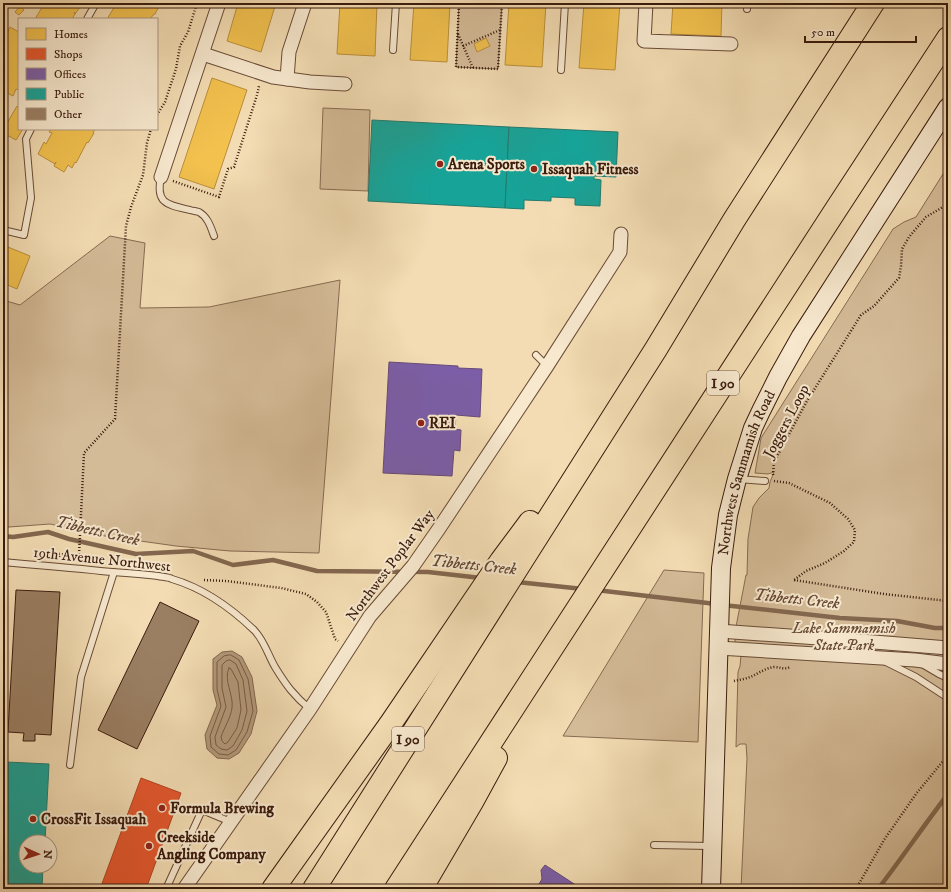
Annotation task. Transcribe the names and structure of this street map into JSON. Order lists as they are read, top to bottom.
{
  "streets": {
    "highway": ["I 90"],
    "street": ["Northwest Sammamish Road", "Northwest Poplar Way"],
    "lane": ["19th Avenue Northwest"],
    "path": ["Joggers Loop"]
  },
  "crossings": [
    ["19th Avenue Northwest", "Northwest Poplar Way"]
  ],
  "water": ["Tibbetts Creek"],
  "parks": ["Lake Sammamish State Park"],
  "places": [
    "Arena Sports",
    "Issaquah Fitness",
    "REI",
    "Formula Brewing",
    "CrossFit Issaquah",
    "Creekside Angling Company"
  ],
  "legend": [
    "Homes",
    "Shops",
    "Offices",
    "Public",
    "Other"
  ],
  "scale_bar": "50 m",
  "north": "right"
}
